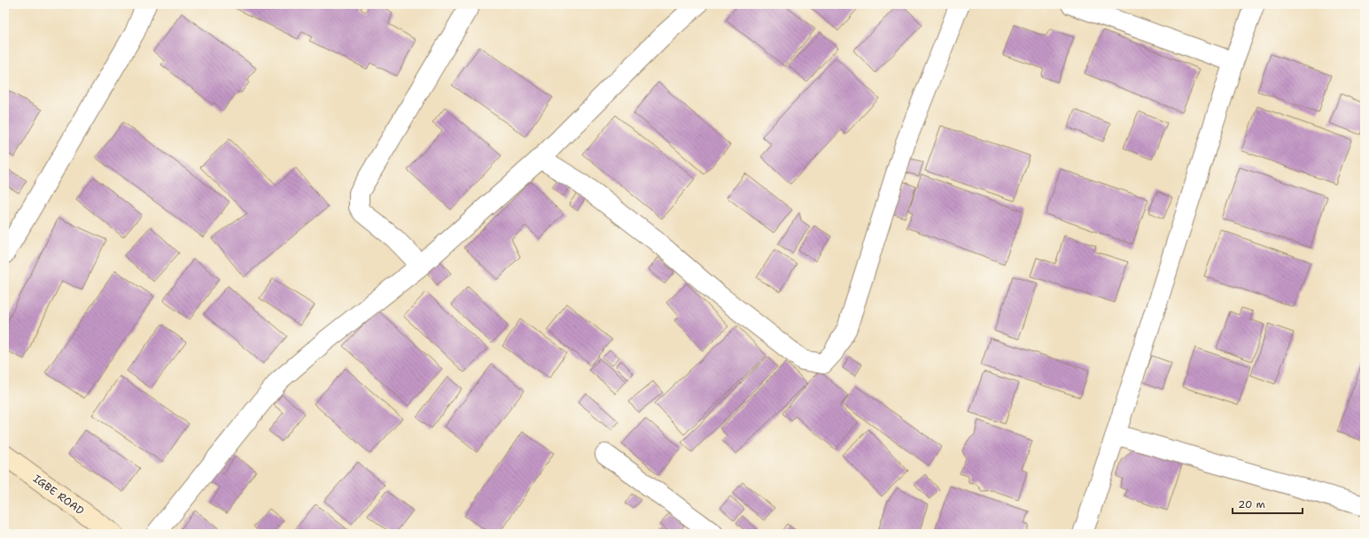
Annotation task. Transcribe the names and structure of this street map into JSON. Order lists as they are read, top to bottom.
{
  "streets": {
    "street": ["IGBE ROAD"]
  },
  "scale_bar": "20 m"
}
